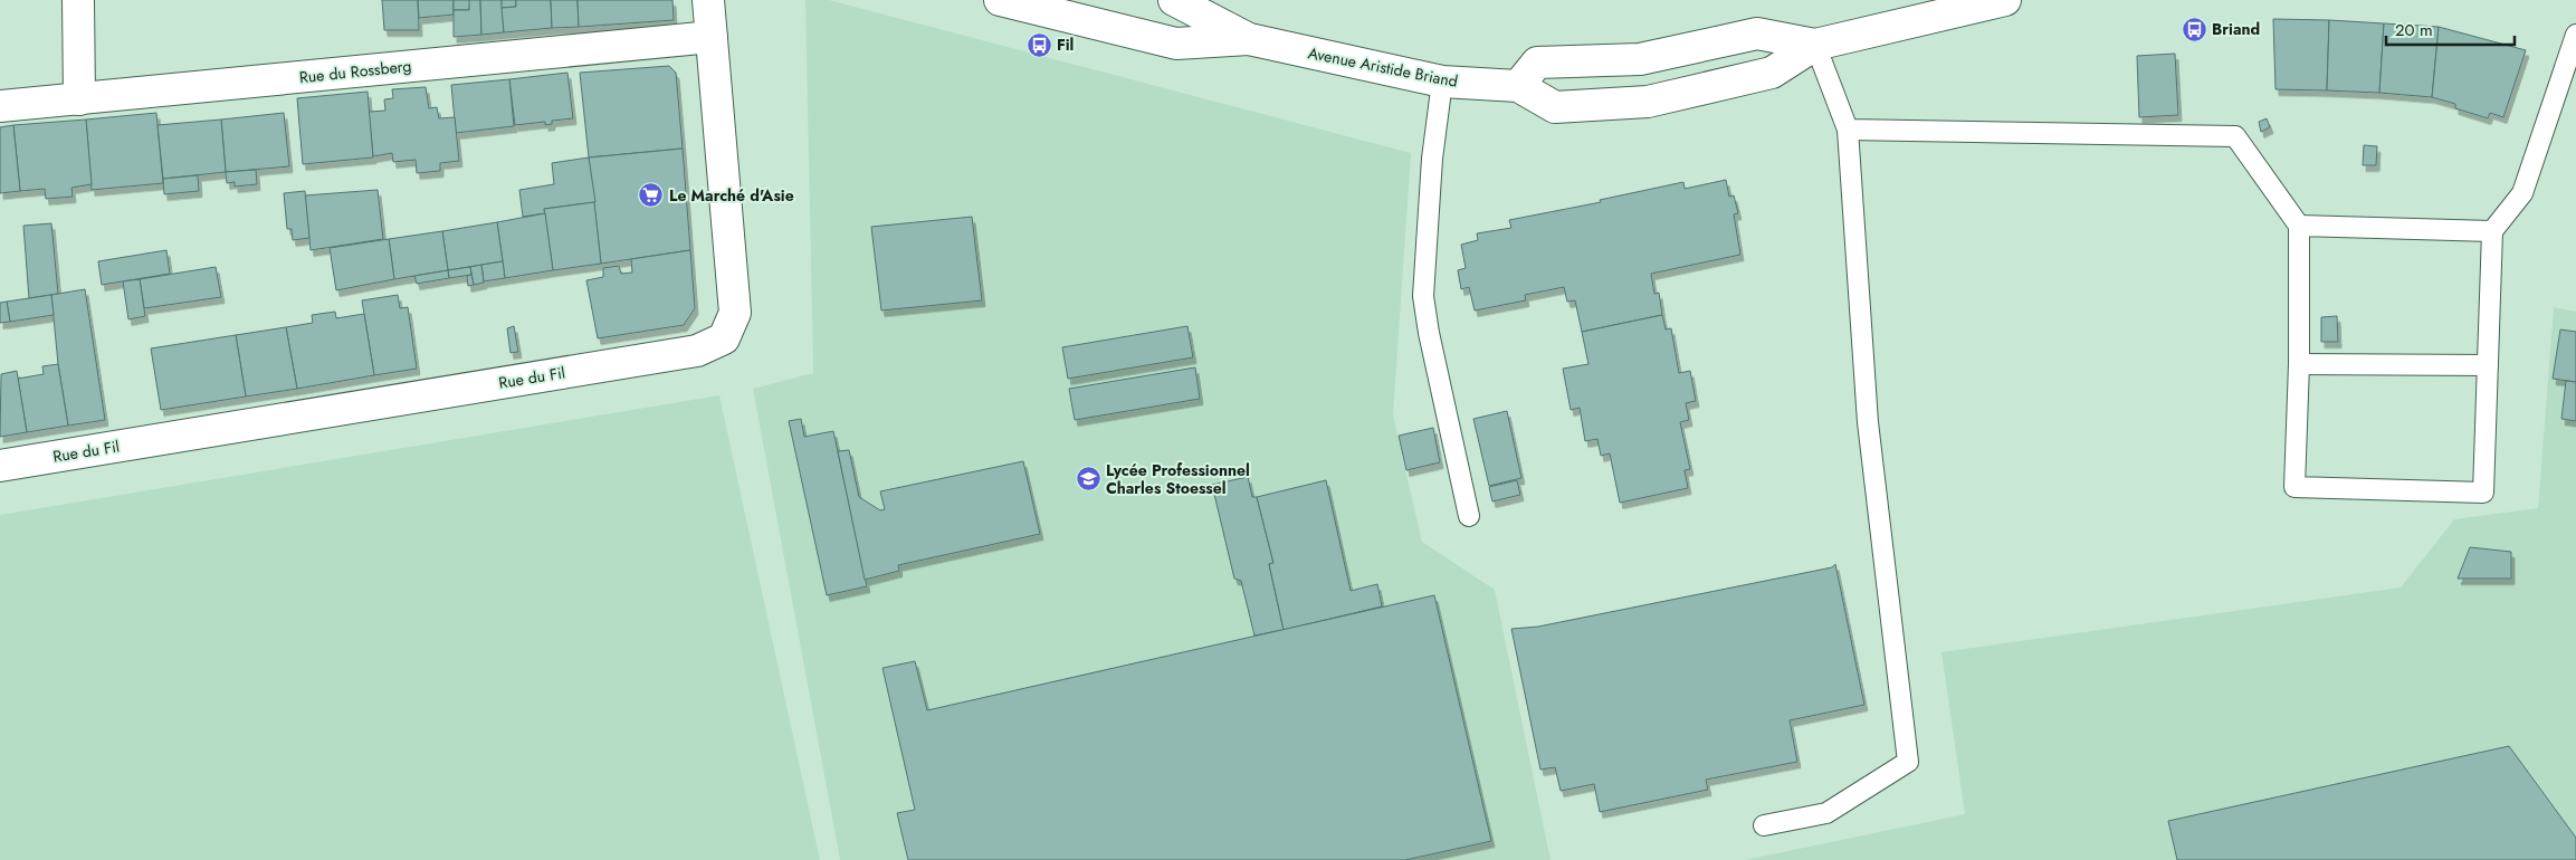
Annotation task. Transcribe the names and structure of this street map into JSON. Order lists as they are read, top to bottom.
{
  "streets": {
    "street": ["Avenue Aristide Briand", "Rue du Rossberg", "Rue du Fil"]
  },
  "crossings": [
    ["Rue du Rossberg", "Rue du Fil"]
  ],
  "places": {
    "bus stop": ["Briand", "Fil"],
    "supermarket": ["Le Marché d'Asie"],
    "school or university": ["Lycée Professionnel Charles Stoessel"]
  },
  "scale_bar": "20 m"
}
